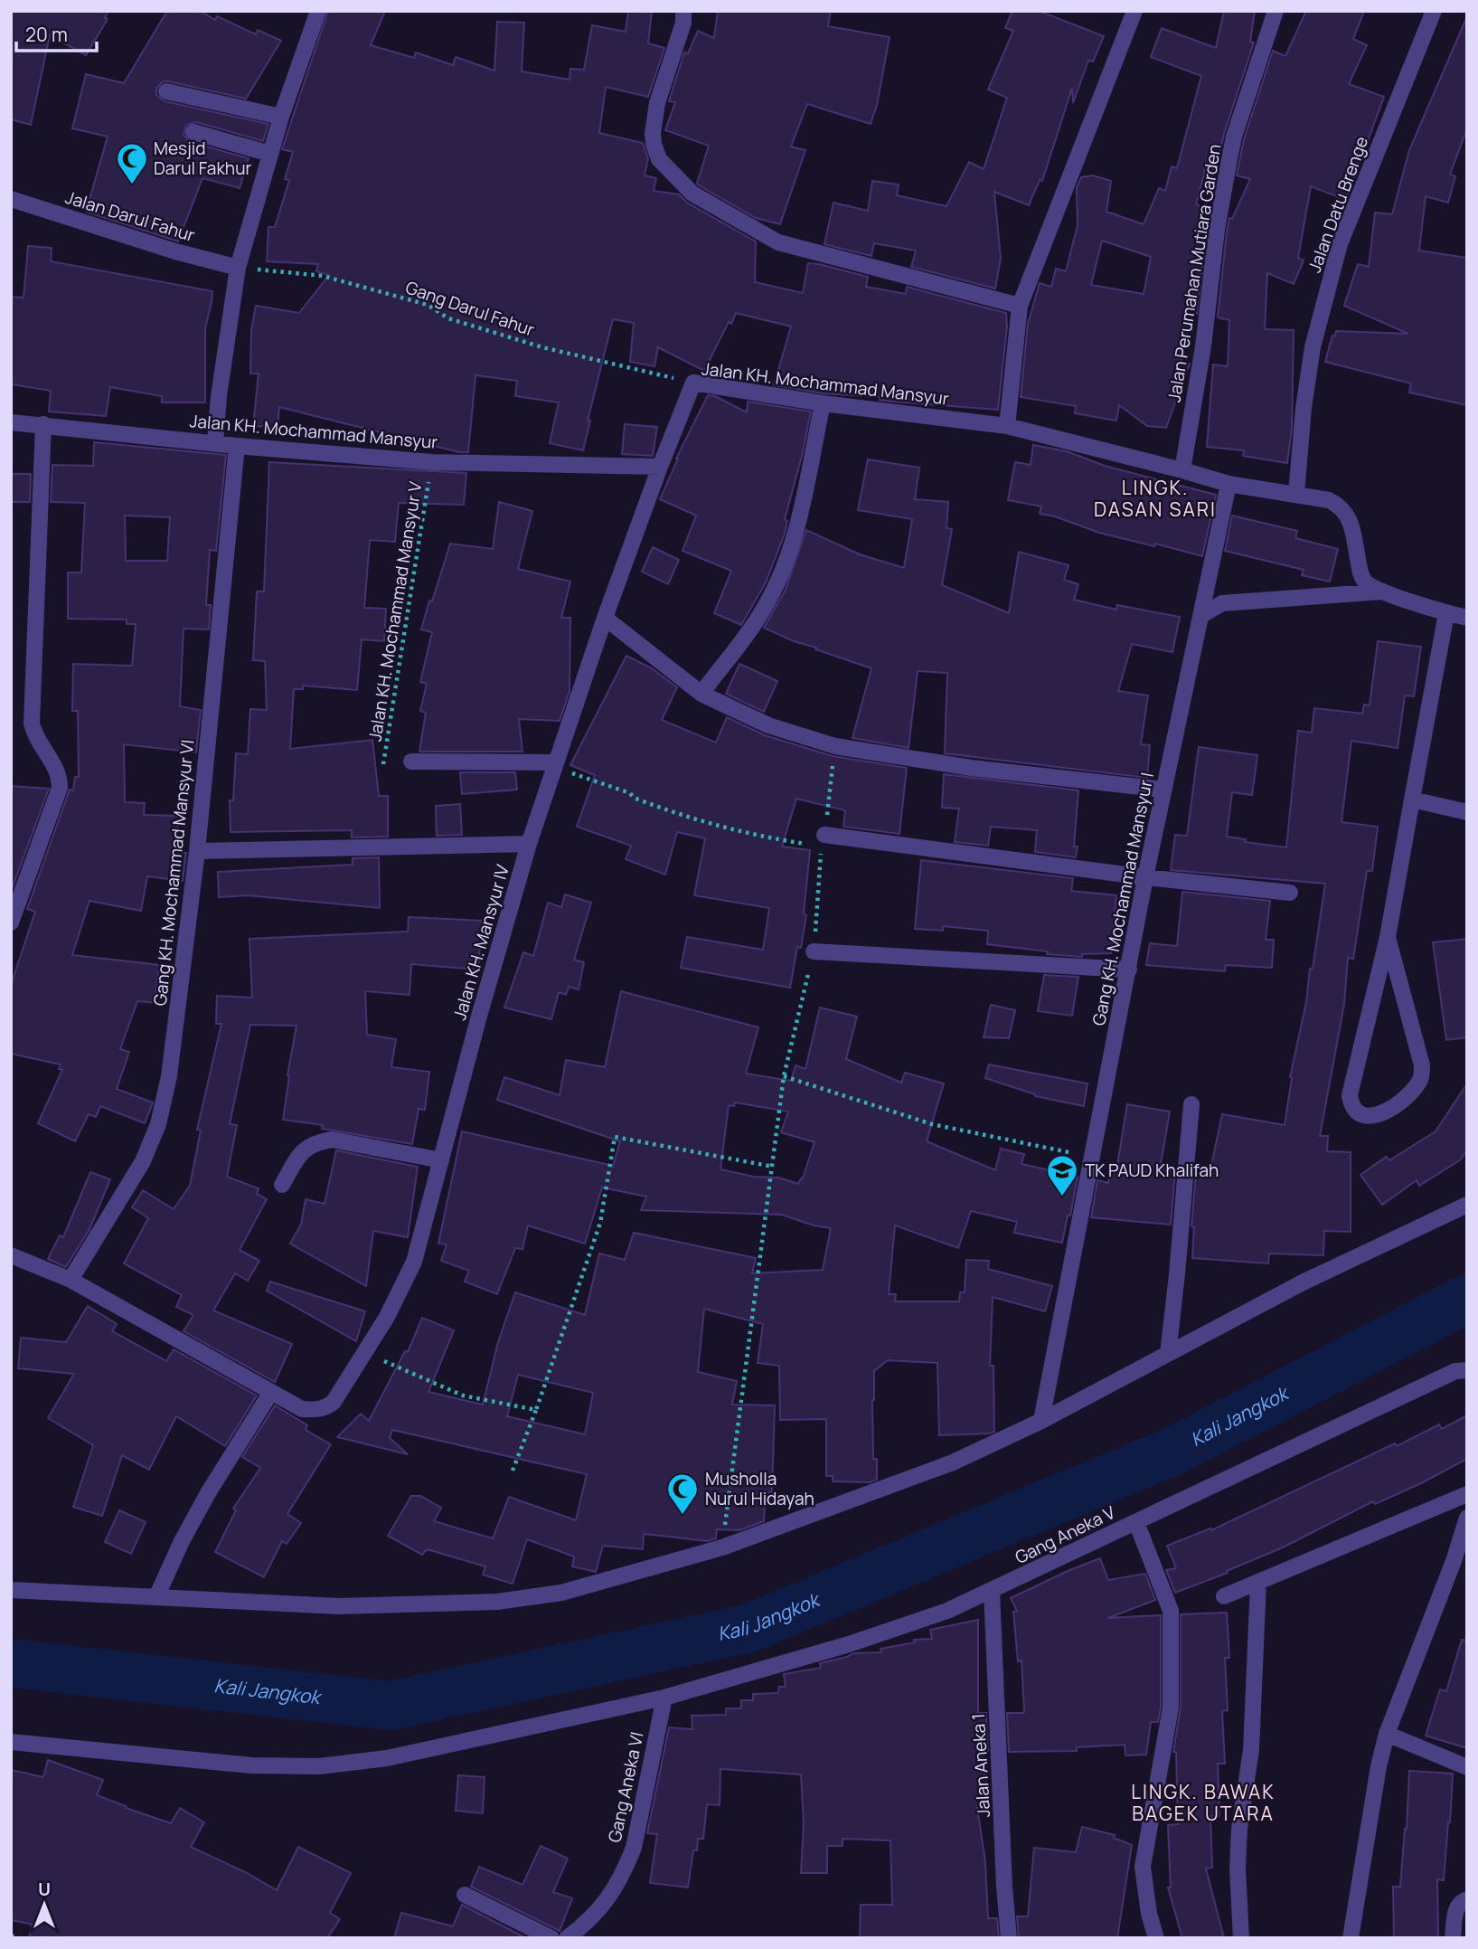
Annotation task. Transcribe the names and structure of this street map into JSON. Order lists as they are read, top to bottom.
{
  "streets": {
    "street": [
      "Jalan Datu Brenge",
      "Jalan Darul Fahur",
      "Jalan Perumahan Mutiara Garden",
      "Jalan KH. Mochammad Mansyur",
      "Gang KH. Mochammad Mansyur VI",
      "Gang KH. Mochammad Mansyur I",
      "Jalan KH. Mansyur IV",
      "Gang Aneka V",
      "Jalan Aneka 1",
      "Gang Aneka VI"
    ],
    "path": ["Gang Darul Fahur", "Jalan KH. Mochammad Mansyur V"]
  },
  "crossings": [
    ["Jalan Datu Brenge", "Jalan KH. Mochammad Mansyur"],
    ["Jalan Darul Fahur", "Gang Darul Fahur"],
    ["Jalan Perumahan Mutiara Garden", "Jalan KH. Mochammad Mansyur"],
    ["Gang Darul Fahur", "Jalan KH. Mochammad Mansyur"],
    ["Jalan KH. Mochammad Mansyur", "Jalan KH. Mochammad Mansyur V"],
    ["Jalan KH. Mochammad Mansyur", "Gang KH. Mochammad Mansyur VI"],
    ["Jalan KH. Mochammad Mansyur", "Gang KH. Mochammad Mansyur I"],
    ["Jalan KH. Mochammad Mansyur", "Jalan KH. Mansyur IV"],
    ["Gang Aneka V", "Jalan Aneka 1"],
    ["Gang Aneka V", "Gang Aneka VI"]
  ],
  "districts": ["LINGK. DASAN SARI", "LINGK. BAWAK BAGEK UTARA"],
  "water": ["Kali Jangkok"],
  "places": {
    "mosque": ["Mesjid Darul Fakhur", "Musholla Nurul Hidayah"],
    "school or university": ["TK PAUD Khalifah"]
  },
  "scale_bar": "20 m",
  "north": "top"
}
